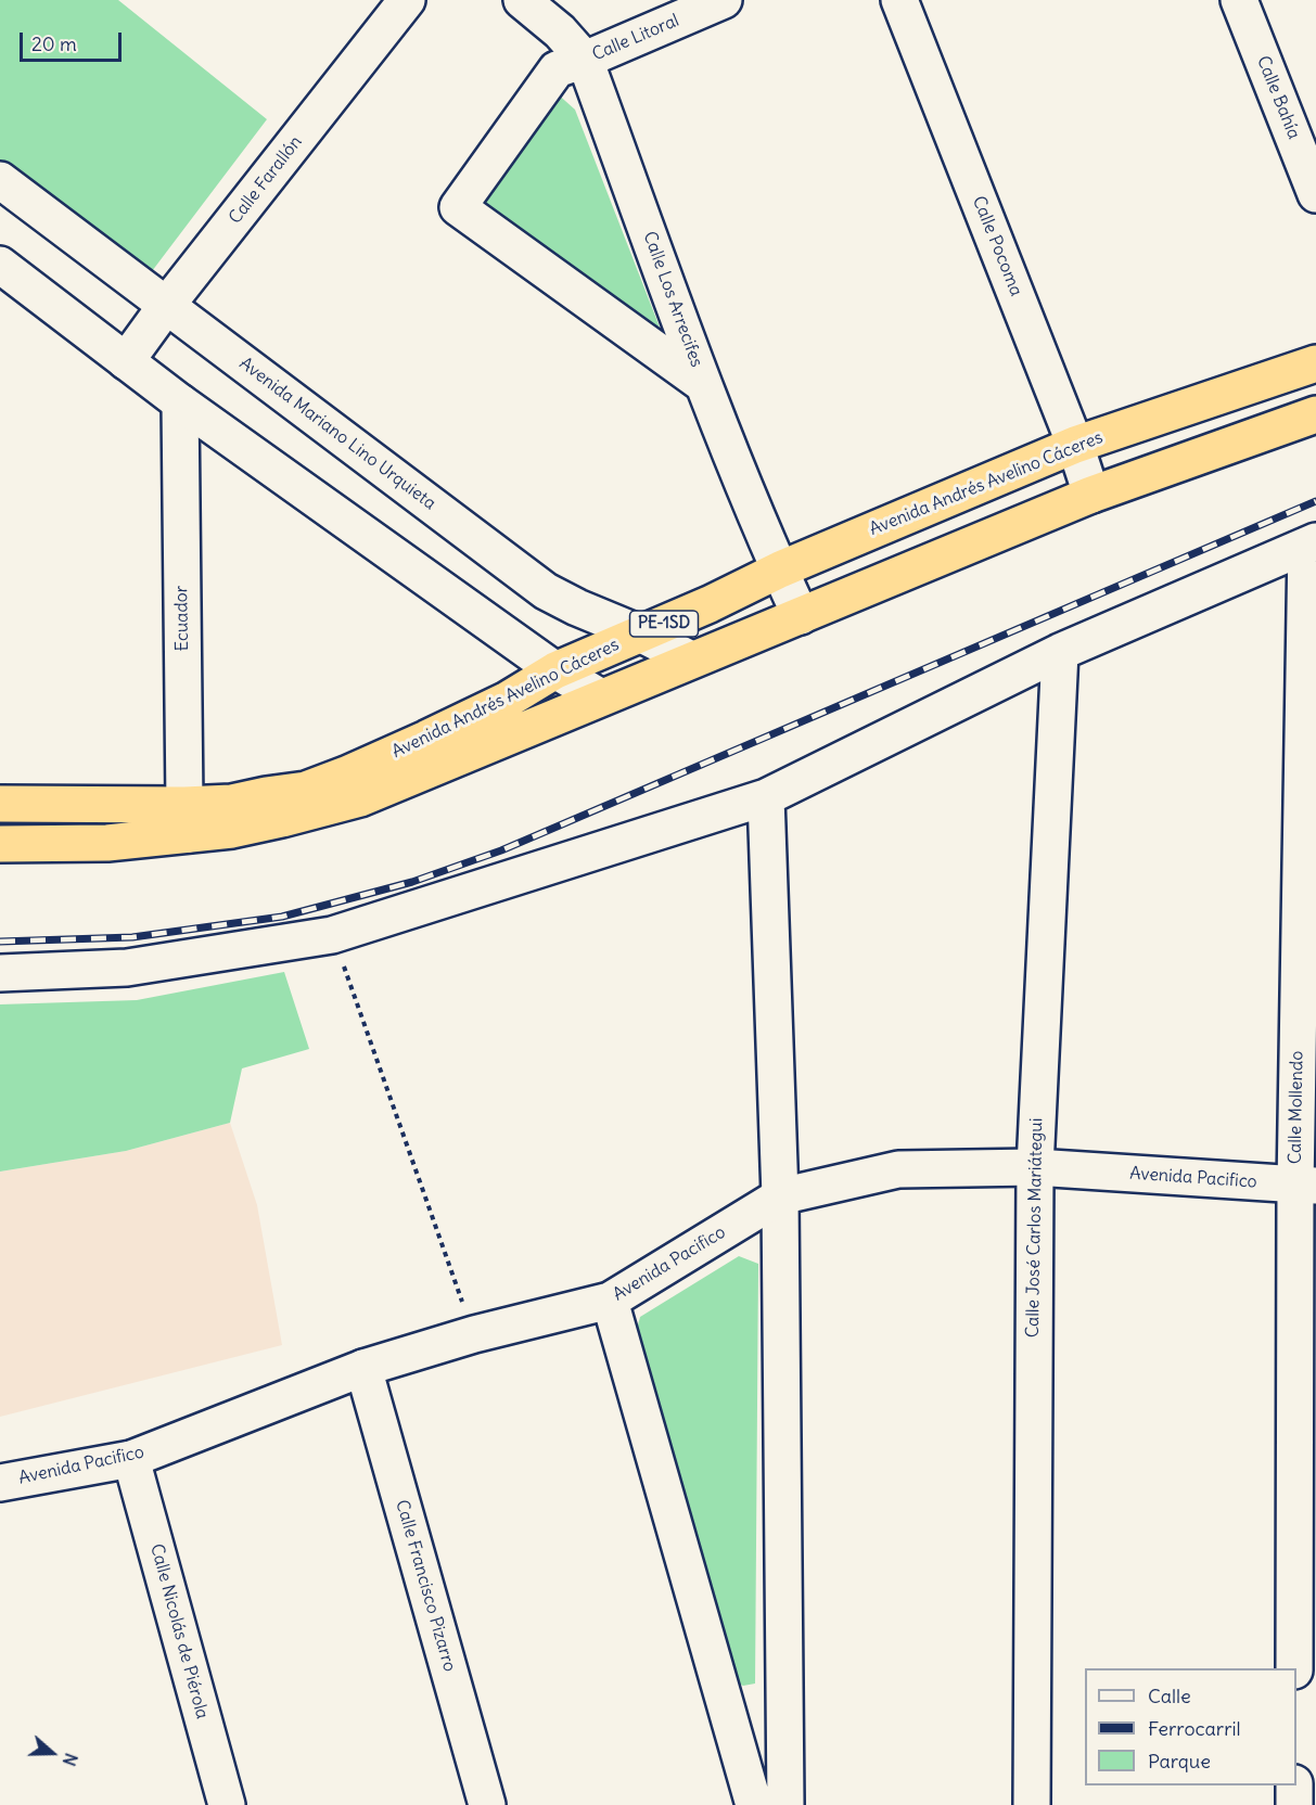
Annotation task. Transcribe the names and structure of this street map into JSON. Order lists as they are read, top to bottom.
{
  "streets": {
    "highway": ["Avenida Andrés Avelino Cáceres", "PE-1SD"],
    "street": [
      "Calle Litoral",
      "Calle Bahía",
      "Calle Farallón",
      "Calle Pocoma",
      "Calle Los Arrecifes",
      "Avenida Mariano Lino Urquieta",
      "Ecuador",
      "Calle Mollendo",
      "Avenida Pacifico",
      "Calle José Carlos Mariátegui",
      "Calle Francisco Pizarro",
      "Calle Nicolás de Piérola"
    ]
  },
  "crossings": [
    ["Calle Litoral", "Calle Los Arrecifes"],
    ["Calle Farallón", "Avenida Mariano Lino Urquieta"],
    ["Calle Pocoma", "Avenida Andrés Avelino Cáceres"],
    ["Calle Los Arrecifes", "Avenida Andrés Avelino Cáceres"],
    ["Avenida Mariano Lino Urquieta", "Avenida Andrés Avelino Cáceres"],
    ["Avenida Andrés Avelino Cáceres", "Ecuador"],
    ["Calle Mollendo", "Avenida Pacifico"],
    ["Avenida Pacifico", "Calle José Carlos Mariátegui"],
    ["Avenida Pacifico", "Calle Francisco Pizarro"],
    ["Avenida Pacifico", "Calle Nicolás de Piérola"]
  ],
  "legend": ["Calle", "Ferrocarril", "Parque"],
  "scale_bar": "20 m",
  "north": "right"
}
